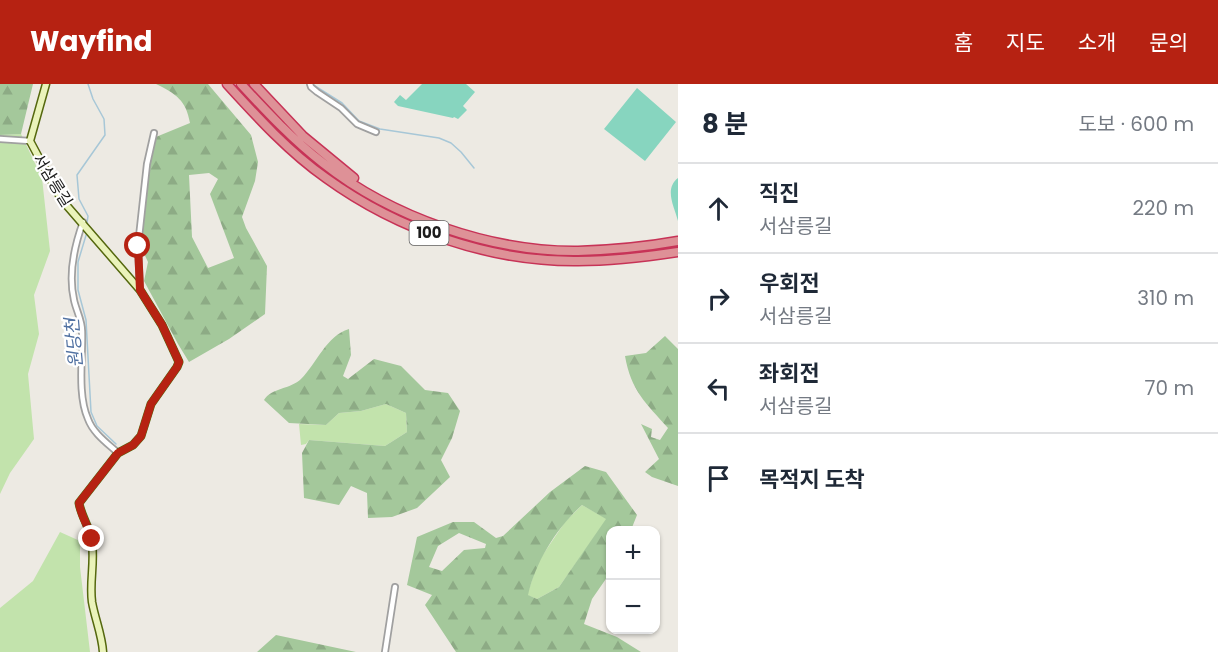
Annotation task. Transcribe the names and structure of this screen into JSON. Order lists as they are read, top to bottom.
{
  "streets": {
    "highway": ["100"],
    "street": ["서삼릉길"]
  },
  "water": ["원당천"],
  "page": {
    "header": "Wayfind",
    "nav": [
      "홈",
      "지도",
      "소개",
      "문의"
    ],
    "heading": ["8 분", "도보 · 600 m"],
    "list": [
      ["직진", "서삼릉길", "220 m"],
      ["우회전", "서삼릉길", "310 m"],
      ["좌회전", "서삼릉길", "70 m"],
      "목적지 도착"
    ],
    "map_buttons": ["+", "−"]
  }
}
